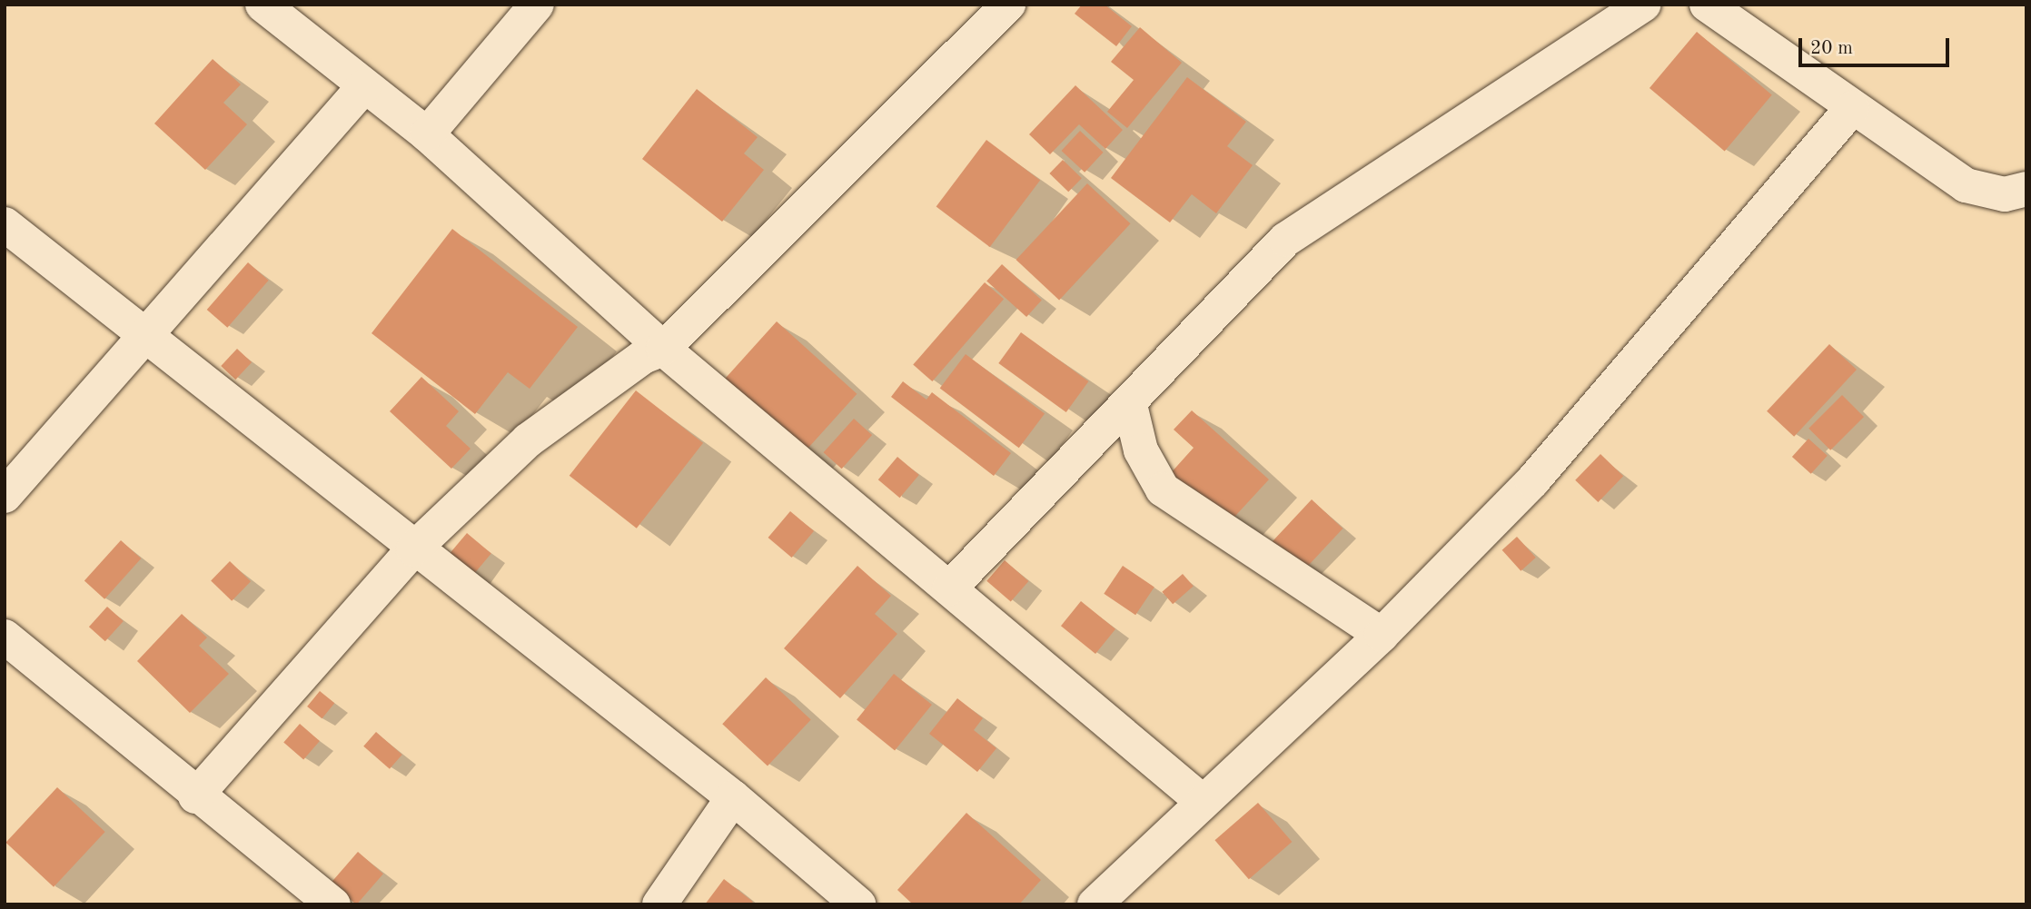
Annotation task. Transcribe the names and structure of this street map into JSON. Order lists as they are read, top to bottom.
{
  "scale_bar": "20 m"
}
